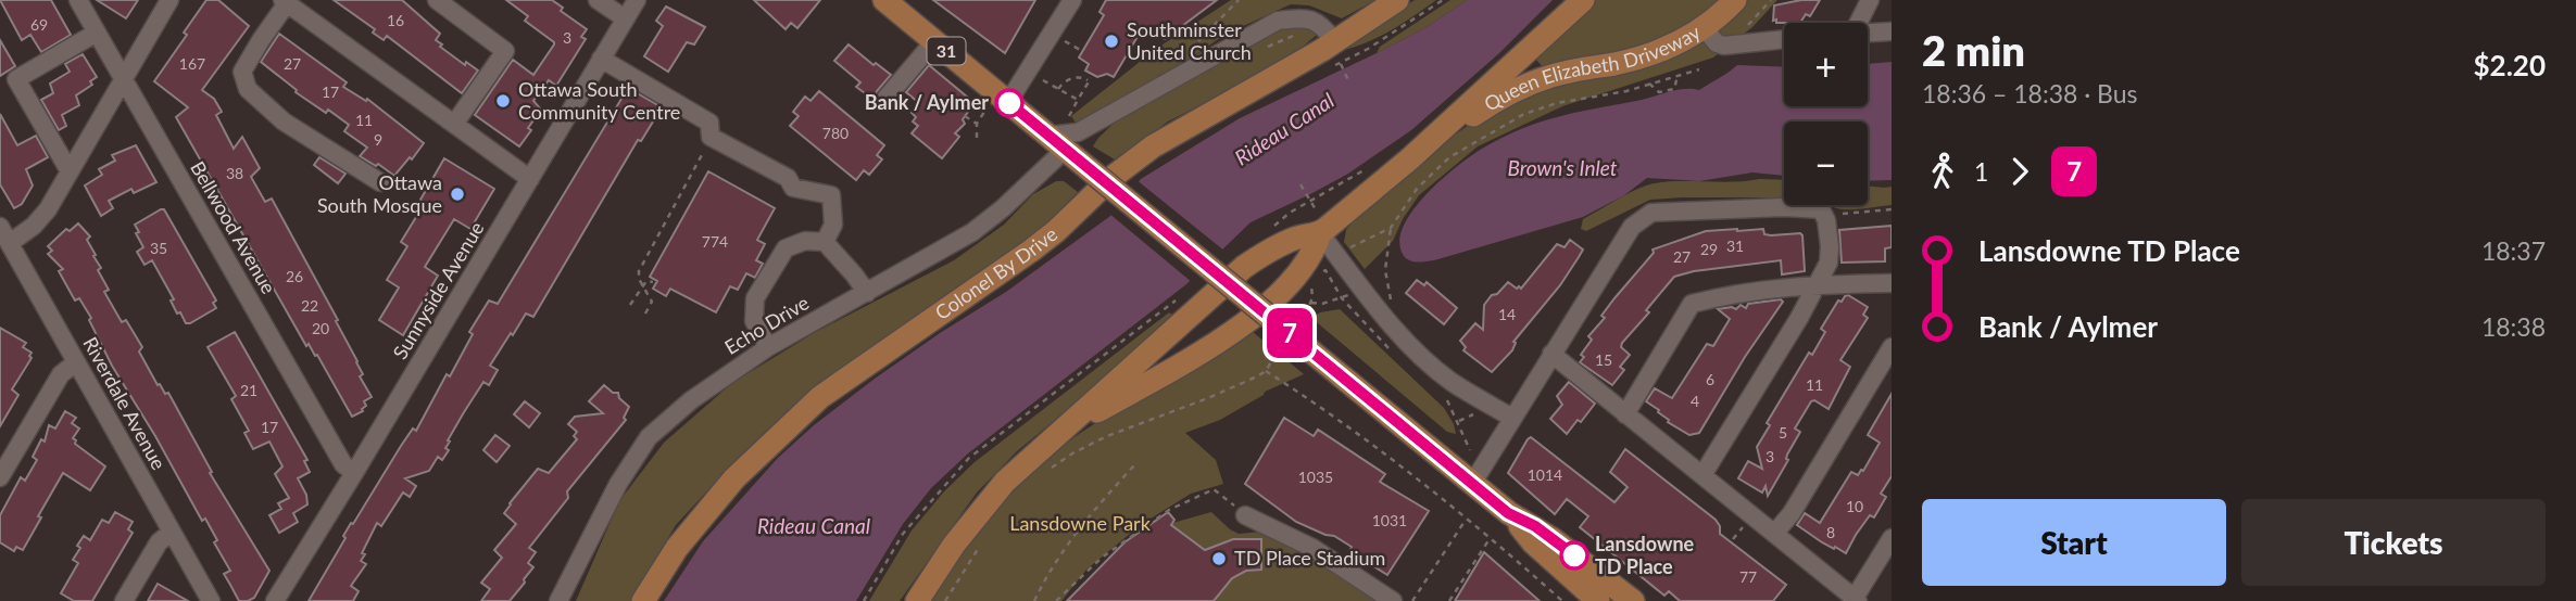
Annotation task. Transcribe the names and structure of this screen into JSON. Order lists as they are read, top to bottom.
{
  "streets": {
    "main road": ["31", "Queen Elizabeth Driveway", "Colonel By Drive"],
    "street": [
      "Bellwood Avenue",
      "Sunnyside Avenue",
      "Echo Drive",
      "Riverdale Avenue"
    ]
  },
  "crossings": [
    ["31", "Echo Drive"],
    ["Bellwood Avenue", "Sunnyside Avenue"]
  ],
  "water": ["Rideau Canal", "Brown's Inlet"],
  "parks": ["Lansdowne Park"],
  "places": [
    "Southminster United Church",
    "Ottawa South Community Centre",
    "Bank / Aylmer",
    "Ottawa South Mosque",
    "Lansdowne TD Place",
    "TD Place Stadium"
  ],
  "lines": ["bus line 7"],
  "house_numbers": [
    "16",
    "69",
    "3",
    "167",
    "27",
    "17",
    "11",
    "780",
    "9",
    "38",
    "774",
    "31",
    "35",
    "29",
    "27",
    "26",
    "22",
    "14",
    "20",
    "15",
    "6",
    "11",
    "21",
    "4",
    "17",
    "5",
    "3",
    "1014",
    "1035",
    "10",
    "1031",
    "8",
    "77"
  ],
  "page": {
    "on_map": "7",
    "heading": ["2 min", "18:36 – 18:38 · Bus", "$2.20"],
    "map_buttons": ["+", "−"],
    "legs": ["1", "7"],
    "list": [
      {
        "name": "Lansdowne TD Place",
        "value": "18:37"
      },
      {
        "name": "Bank / Aylmer",
        "value": "18:38"
      }
    ],
    "buttons": ["Start", "Tickets"]
  }
}
